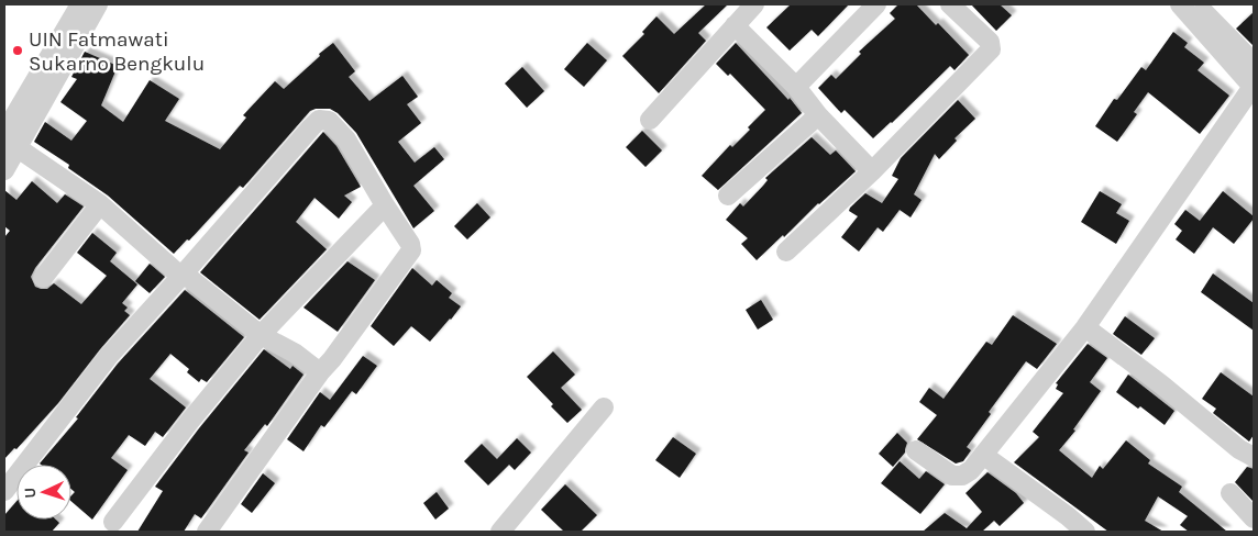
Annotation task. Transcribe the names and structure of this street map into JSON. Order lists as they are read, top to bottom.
{
  "places": ["UIN Fatmawati Sukarno Bengkulu"],
  "north": "left"
}
